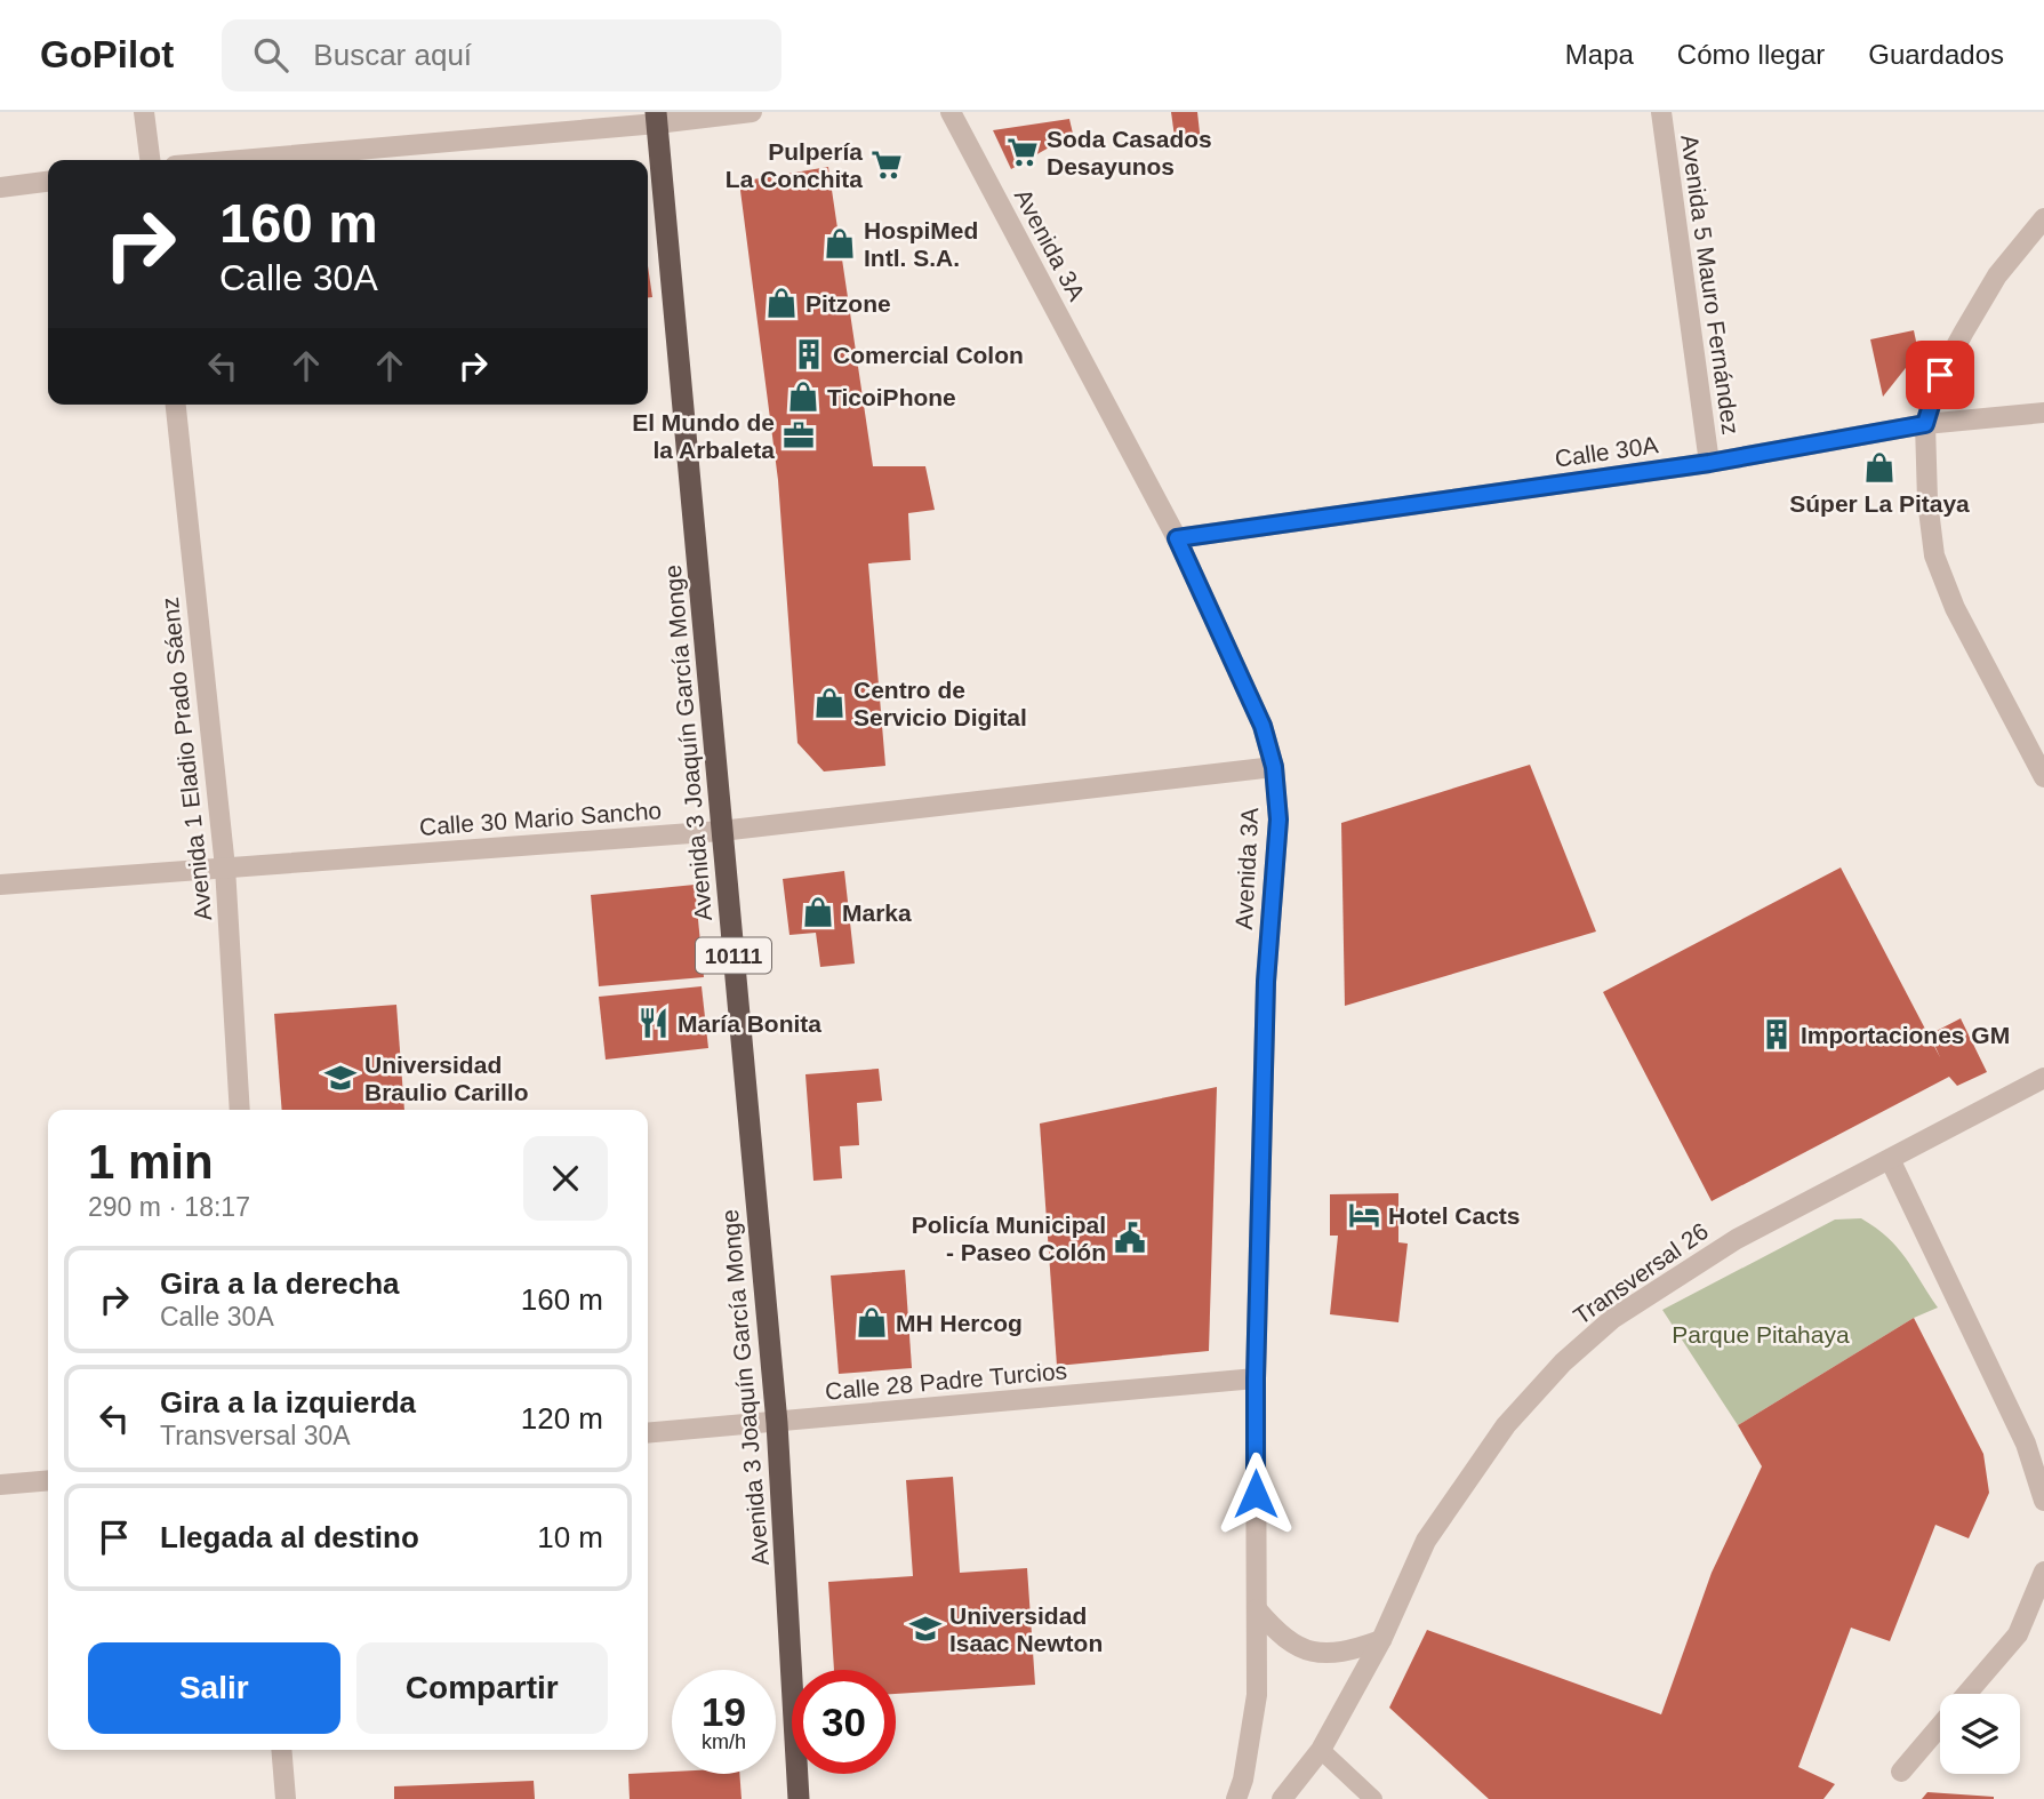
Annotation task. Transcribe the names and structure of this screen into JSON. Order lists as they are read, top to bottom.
{
  "streets": {
    "highway": ["Avenida 3 Joaquín García Monge", "10111"],
    "street": [
      "Avenida 3A",
      "Avenida 5 Mauro Fernández",
      "Calle 30A",
      "Avenida 1 Eladio Prado Sáenz",
      "Calle 30 Mario Sancho",
      "Transversal 26",
      "Calle 28 Padre Turcios"
    ]
  },
  "crossings": [
    ["Avenida 3A", "Calle 30A"],
    ["Avenida 3A", "Calle 30 Mario Sancho"],
    ["Avenida 3A", "Calle 28 Padre Turcios"],
    ["Avenida 5 Mauro Fernández", "Calle 30A"],
    ["Avenida 3 Joaquín García Monge", "Calle 30 Mario Sancho"],
    ["Avenida 3 Joaquín García Monge", "Calle 28 Padre Turcios"],
    ["Avenida 1 Eladio Prado Sáenz", "Calle 30 Mario Sancho"]
  ],
  "parks": ["Parque Pitahaya"],
  "places": {
    "supermarket": ["Soda Casados Desayunos", "Pulpería La Conchita"],
    "shop": [
      "HospiMed Intl. S.A.",
      "Pitzone",
      "TicoiPhone",
      "Súper La Pitaya",
      "Centro de Servicio Digital",
      "Marka",
      "MH Hercog"
    ],
    "building": ["Comercial Colon", "Importaciones GM"],
    "office": ["El Mundo de la Arbaleta"],
    "restaurant": ["María Bonita"],
    "school or university": ["Universidad Braulio Carillo", "Universidad Isaac Newton"],
    "hotel": ["Hotel Cacts"],
    "public building": ["Policía Municipal - Paseo Colón"]
  },
  "page": {
    "header": "GoPilot",
    "search": "Buscar aquí",
    "nav": ["Mapa", "Cómo llegar", "Guardados"],
    "turn": ["160 m", "Calle 30A"],
    "heading": ["1 min", "290 m · 18:17"],
    "list": [
      {
        "name": "Gira a la derecha",
        "note": "Calle 30A",
        "value": "160 m"
      },
      {
        "name": "Gira a la izquierda",
        "note": "Transversal 30A",
        "value": "120 m"
      },
      {
        "name": "Llegada al destino",
        "value": "10 m"
      }
    ],
    "buttons": ["Salir", "Compartir"],
    "speed": "19 km/h",
    "limit": "30"
  }
}
